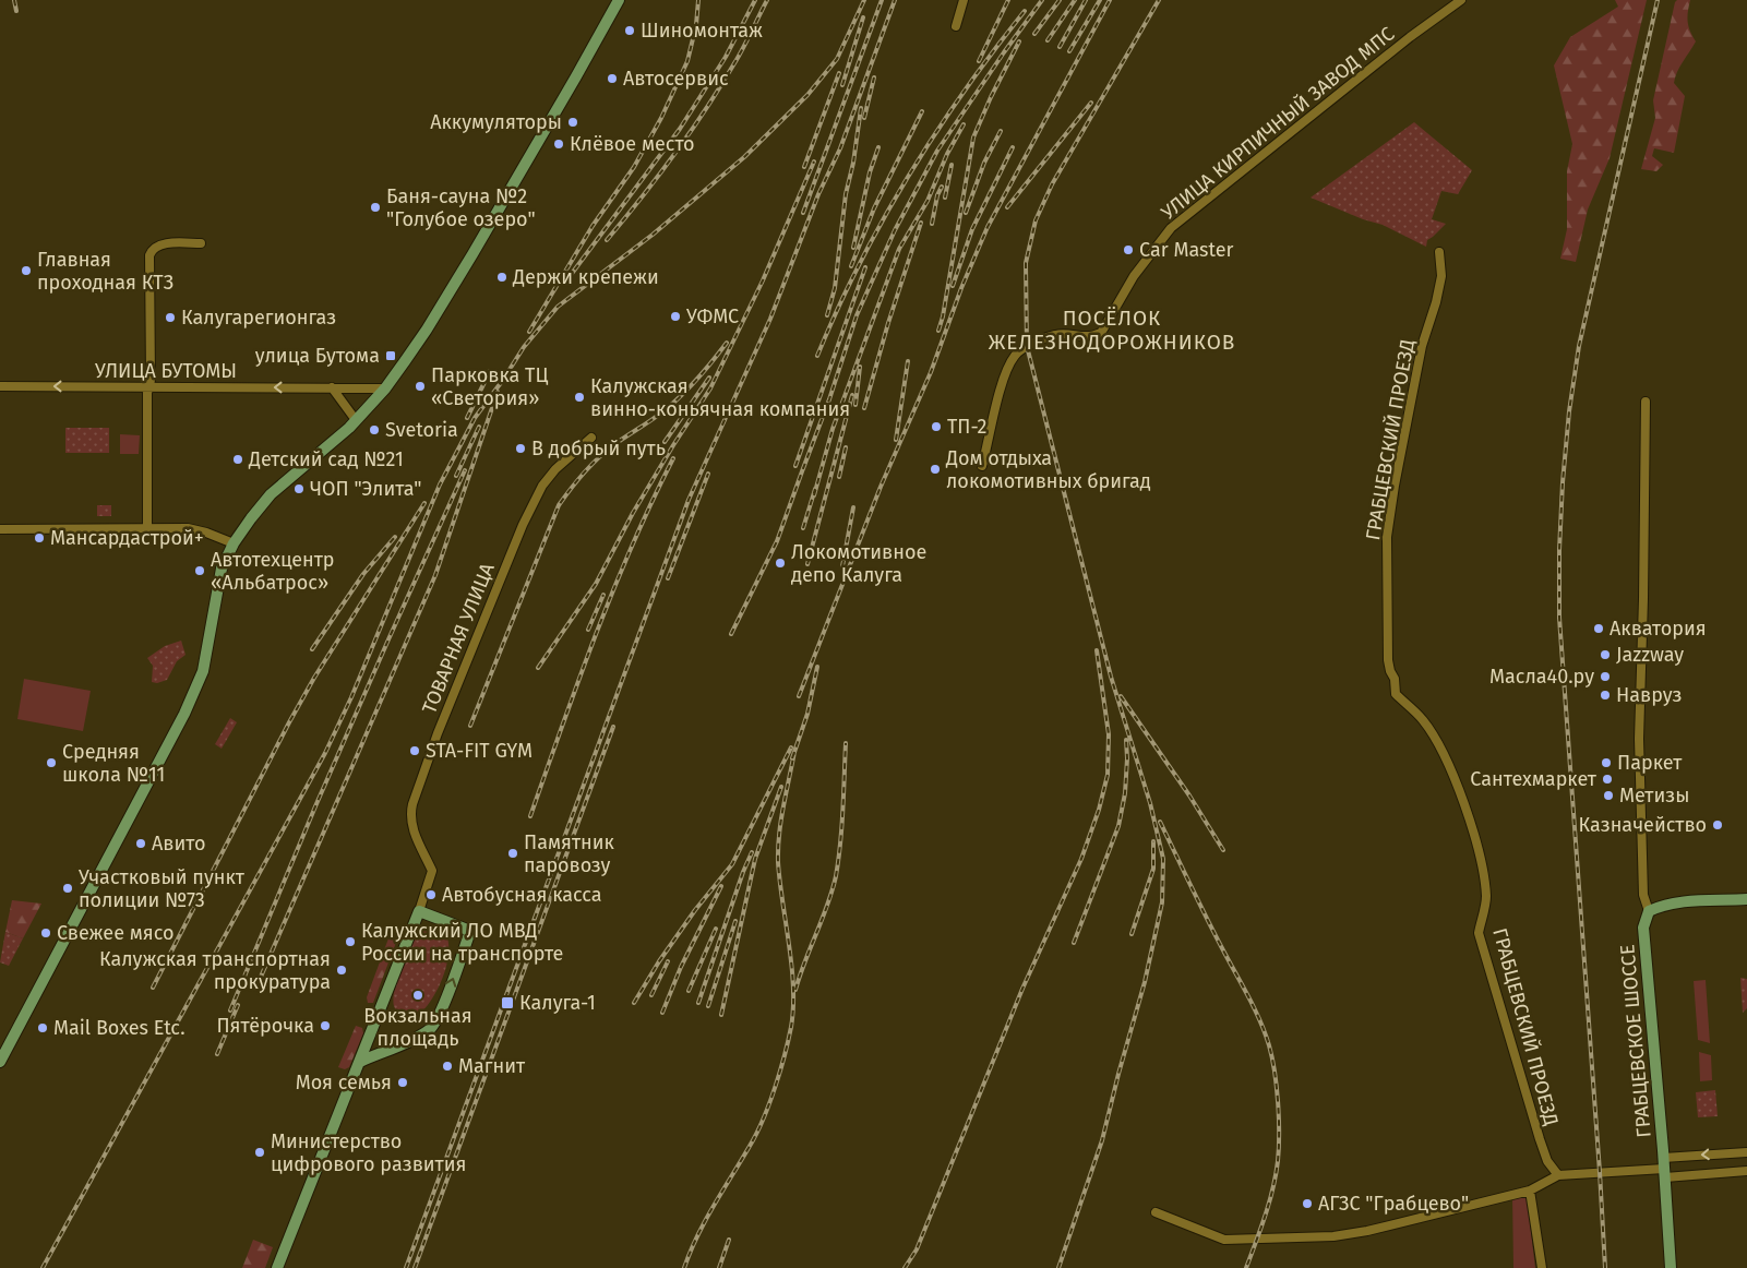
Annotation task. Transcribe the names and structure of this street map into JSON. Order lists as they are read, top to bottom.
{
  "streets": {
    "main road": ["ГРАБЦЕВСКОЕ ШОССЕ"],
    "street": [
      "УЛИЦА КИРПИЧНЫЙ ЗАВОД МПС",
      "УЛИЦА БУТОМЫ",
      "ГРАБЦЕВСКИЙ ПРОЕЗД",
      "ТОВАРНАЯ УЛИЦА"
    ]
  },
  "one_way": ["УЛИЦА БУТОМЫ"],
  "districts": ["ПОСЁЛОК ЖЕЛЕЗНОДОРОЖНИКОВ"],
  "places": {
    "other": [
      "Шиномонтаж",
      "Автосервис",
      "Аккумуляторы",
      "Клёвое место",
      "Баня-сауна №2 \"Голубое озеро\"",
      "Car Master",
      "Главная проходная КТЗ",
      "Держи крепежи",
      "УФМС",
      "Калугарегионгаз",
      "Парковка ТЦ «Светория»",
      "Калужская винно-коньячная компания",
      "ТП-2",
      "Svetoria",
      "В добрый путь",
      "Детский сад №21",
      "Дом отдыха локомотивных бригад",
      "ЧОП \"Элита\"",
      "Мансардастрой+",
      "Локомотивное депо Калуга",
      "Автотехцентр «Альбатрос»",
      "Акватория",
      "Jazzway",
      "Масла40.ру",
      "Навруз",
      "STA-FIT GYM",
      "Средняя школа №11",
      "Паркет",
      "Сантехмаркет",
      "Метизы",
      "Казначейство",
      "Авито",
      "Памятник паровозу",
      "Участковый пункт полиции №73",
      "Автобусная касса",
      "Свежее мясо",
      "Калужский ЛО МВД России на транспорте",
      "Калужская транспортная прокуратура",
      "Вокзальная площадь",
      "Пятёрочка",
      "Mail Boxes Etc.",
      "Магнит",
      "Моя семья",
      "Министерство цифрового развития",
      "АГЗС \"Грабцево\""
    ],
    "transit": ["улица Бутома", "Калуга-1"]
  }
}
